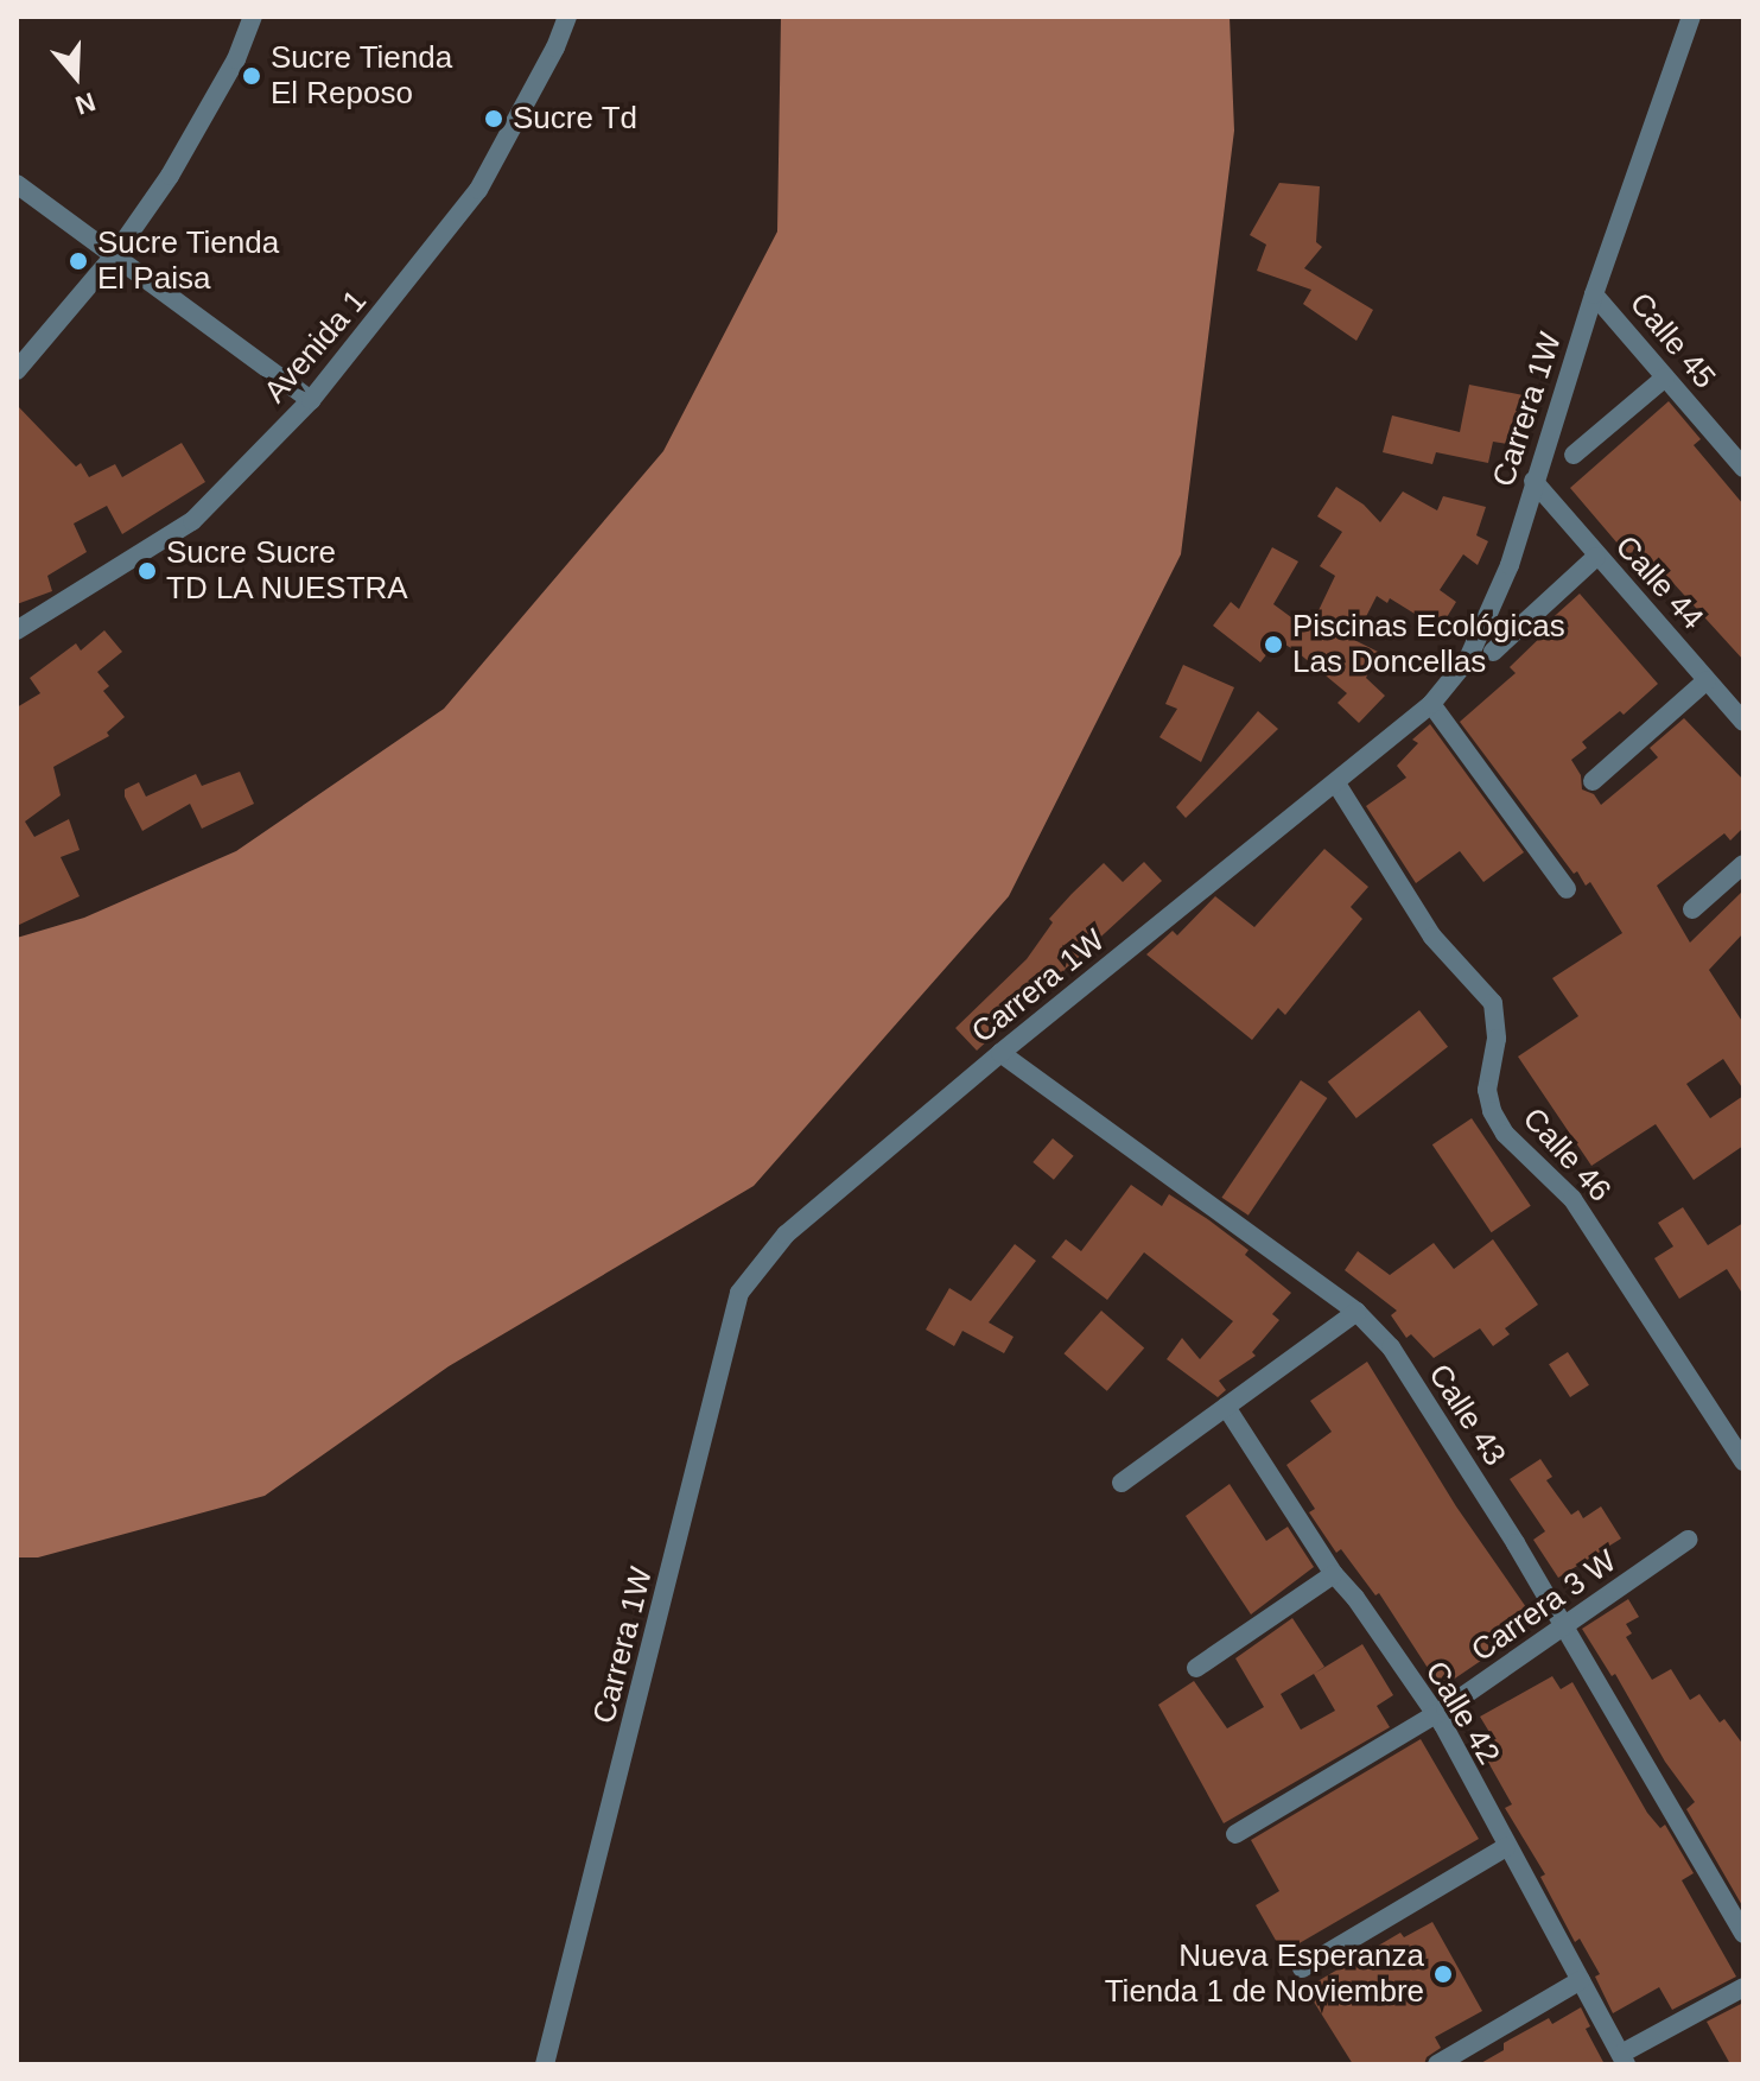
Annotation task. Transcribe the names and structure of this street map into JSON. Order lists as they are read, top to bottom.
{
  "streets": {
    "street": [
      "Calle 45",
      "Avenida 1",
      "Carrera 1W",
      "Calle 44",
      "Calle 46",
      "Calle 43",
      "Carrera 3 W",
      "Calle 42"
    ]
  },
  "crossings": [
    ["Calle 45", "Carrera 1W"],
    ["Carrera 1W", "Calle 44"],
    ["Carrera 1W", "Calle 46"],
    ["Carrera 1W", "Calle 43"],
    ["Calle 43", "Carrera 3 W"],
    ["Carrera 3 W", "Calle 42"]
  ],
  "places": [
    "Sucre Tienda El Reposo",
    "Sucre Td",
    "Sucre Tienda El Paisa",
    "Sucre Sucre TD LA NUESTRA",
    "Piscinas Ecológicas Las Doncellas",
    "Nueva Esperanza Tienda 1 de Noviembre"
  ],
  "north": "bottom"
}
